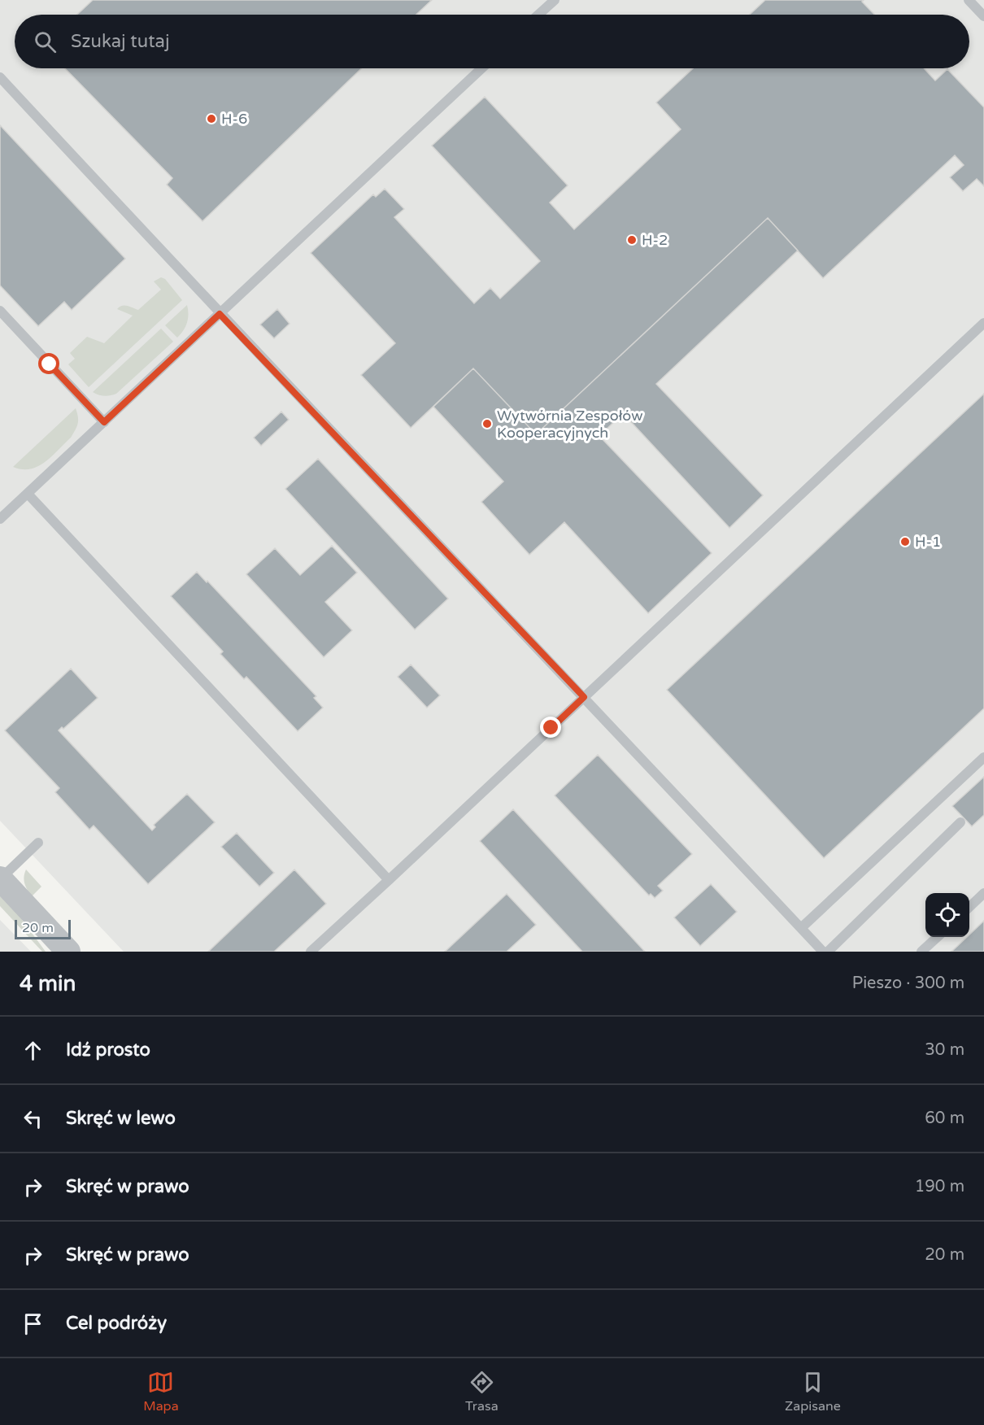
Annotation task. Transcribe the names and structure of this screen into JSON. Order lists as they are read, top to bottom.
{
  "places": [
    "H-6",
    "H-2",
    "Wytwórnia Zespołów Kooperacyjnych",
    "H-1"
  ],
  "scale_bar": "20 m",
  "page": {
    "search": "Szukaj tutaj",
    "scale": "20 m",
    "heading": ["4 min", "Pieszo · 300 m"],
    "list": [
      ["Idź prosto", "30 m"],
      ["Skręć w lewo", "60 m"],
      ["Skręć w prawo", "190 m"],
      ["Skręć w prawo", "20 m"],
      "Cel podróży"
    ],
    "nav": ["Mapa", "Trasa", "Zapisane"]
  }
}
